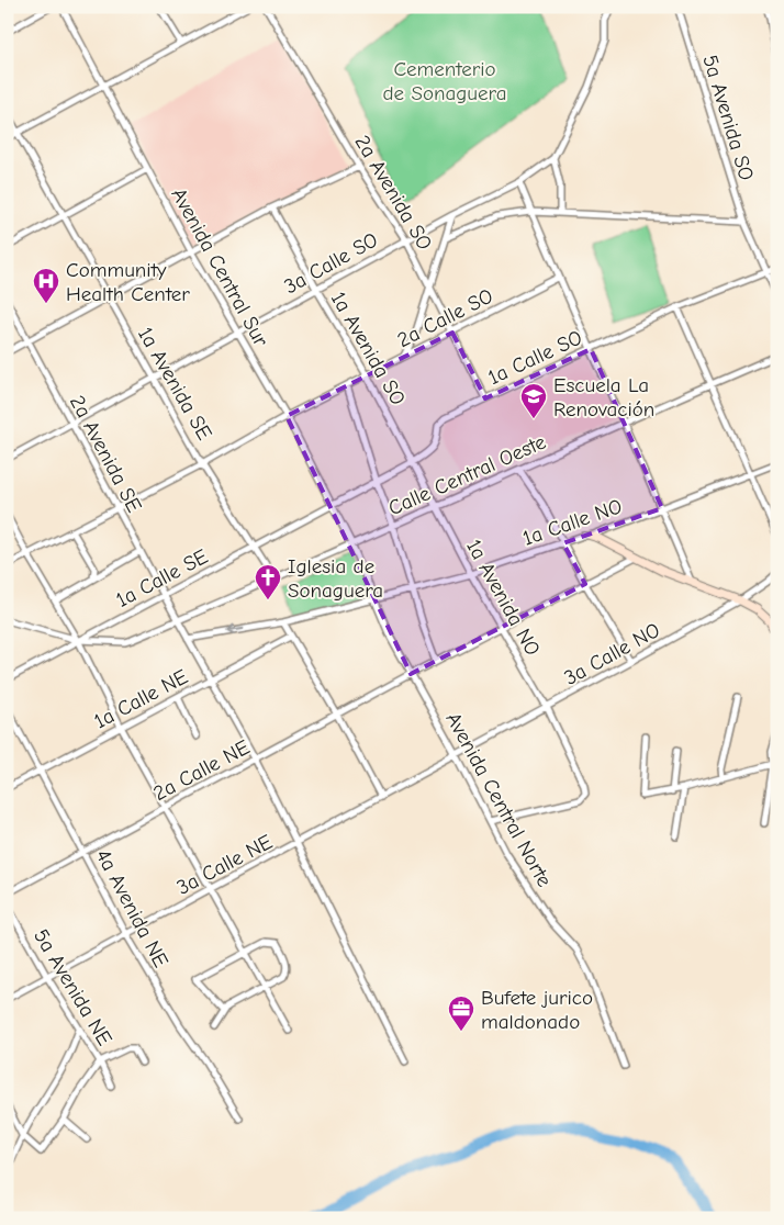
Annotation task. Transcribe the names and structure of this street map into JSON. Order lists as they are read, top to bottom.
{
  "streets": {
    "street": [
      "5a Avenida SO",
      "2a Avenida SO",
      "3a Calle SO",
      "Avenida Central Sur",
      "2a Calle SO",
      "1a Avenida SO",
      "1a Calle SO",
      "1a Avenida SE",
      "2a Avenida SE",
      "Calle Central Oeste",
      "1a Calle NO",
      "1a Calle SE",
      "1a Avenida NO",
      "3a Calle NO",
      "1a Calle NE",
      "2a Calle NE",
      "Avenida Central Norte",
      "3a Calle NE",
      "4a Avenida NE",
      "5a Avenida NE"
    ]
  },
  "crossings": [
    ["5a Avenida SO", "1a Calle SO"],
    ["2a Avenida SO", "3a Calle SO"],
    ["2a Avenida SO", "2a Calle SO"],
    ["2a Avenida SO", "1a Calle SO"],
    ["3a Calle SO", "Avenida Central Sur"],
    ["3a Calle SO", "1a Avenida SO"],
    ["3a Calle SO", "1a Avenida SE"],
    ["3a Calle SO", "2a Avenida SE"],
    ["Avenida Central Sur", "2a Calle SO"],
    ["Avenida Central Sur", "1a Calle SO"],
    ["Avenida Central Sur", "Calle Central Oeste"],
    ["Avenida Central Sur", "1a Calle SE"],
    ["Avenida Central Sur", "Avenida Central Norte"],
    ["2a Calle SO", "1a Avenida SO"],
    ["2a Calle SO", "1a Avenida SE"],
    ["2a Calle SO", "2a Avenida SE"],
    ["1a Avenida SO", "1a Calle SO"],
    ["1a Avenida SO", "Calle Central Oeste"],
    ["1a Avenida SO", "1a Avenida NO"],
    ["1a Calle SO", "1a Calle SE"],
    ["1a Avenida SE", "Calle Central Oeste"],
    ["1a Avenida SE", "1a Calle SE"],
    ["2a Avenida SE", "Calle Central Oeste"],
    ["2a Avenida SE", "1a Calle SE"],
    ["2a Avenida SE", "1a Calle NE"],
    ["2a Avenida SE", "2a Calle NE"],
    ["2a Avenida SE", "3a Calle NE"],
    ["Calle Central Oeste", "1a Calle SE"],
    ["Calle Central Oeste", "1a Avenida NO"],
    ["Calle Central Oeste", "Avenida Central Norte"],
    ["1a Calle NO", "1a Avenida NO"],
    ["1a Calle NO", "1a Calle NE"],
    ["1a Calle NO", "Avenida Central Norte"],
    ["1a Avenida NO", "3a Calle NO"],
    ["1a Avenida NO", "2a Calle NE"],
    ["1a Avenida NO", "Avenida Central Norte"],
    ["3a Calle NO", "Avenida Central Norte"],
    ["3a Calle NO", "3a Calle NE"],
    ["1a Calle NE", "Avenida Central Norte"],
    ["1a Calle NE", "4a Avenida NE"],
    ["2a Calle NE", "Avenida Central Norte"],
    ["2a Calle NE", "4a Avenida NE"],
    ["Avenida Central Norte", "3a Calle NE"],
    ["3a Calle NE", "4a Avenida NE"],
    ["3a Calle NE", "5a Avenida NE"]
  ],
  "parks": ["Cementerio de Sonaguera"],
  "places": {
    "hospital": ["Community Health Center"],
    "school or university": ["Escuela La Renovación"],
    "church": ["Iglesia de Sonaguera"],
    "office": ["Bufete jurico maldonado"]
  }
}
